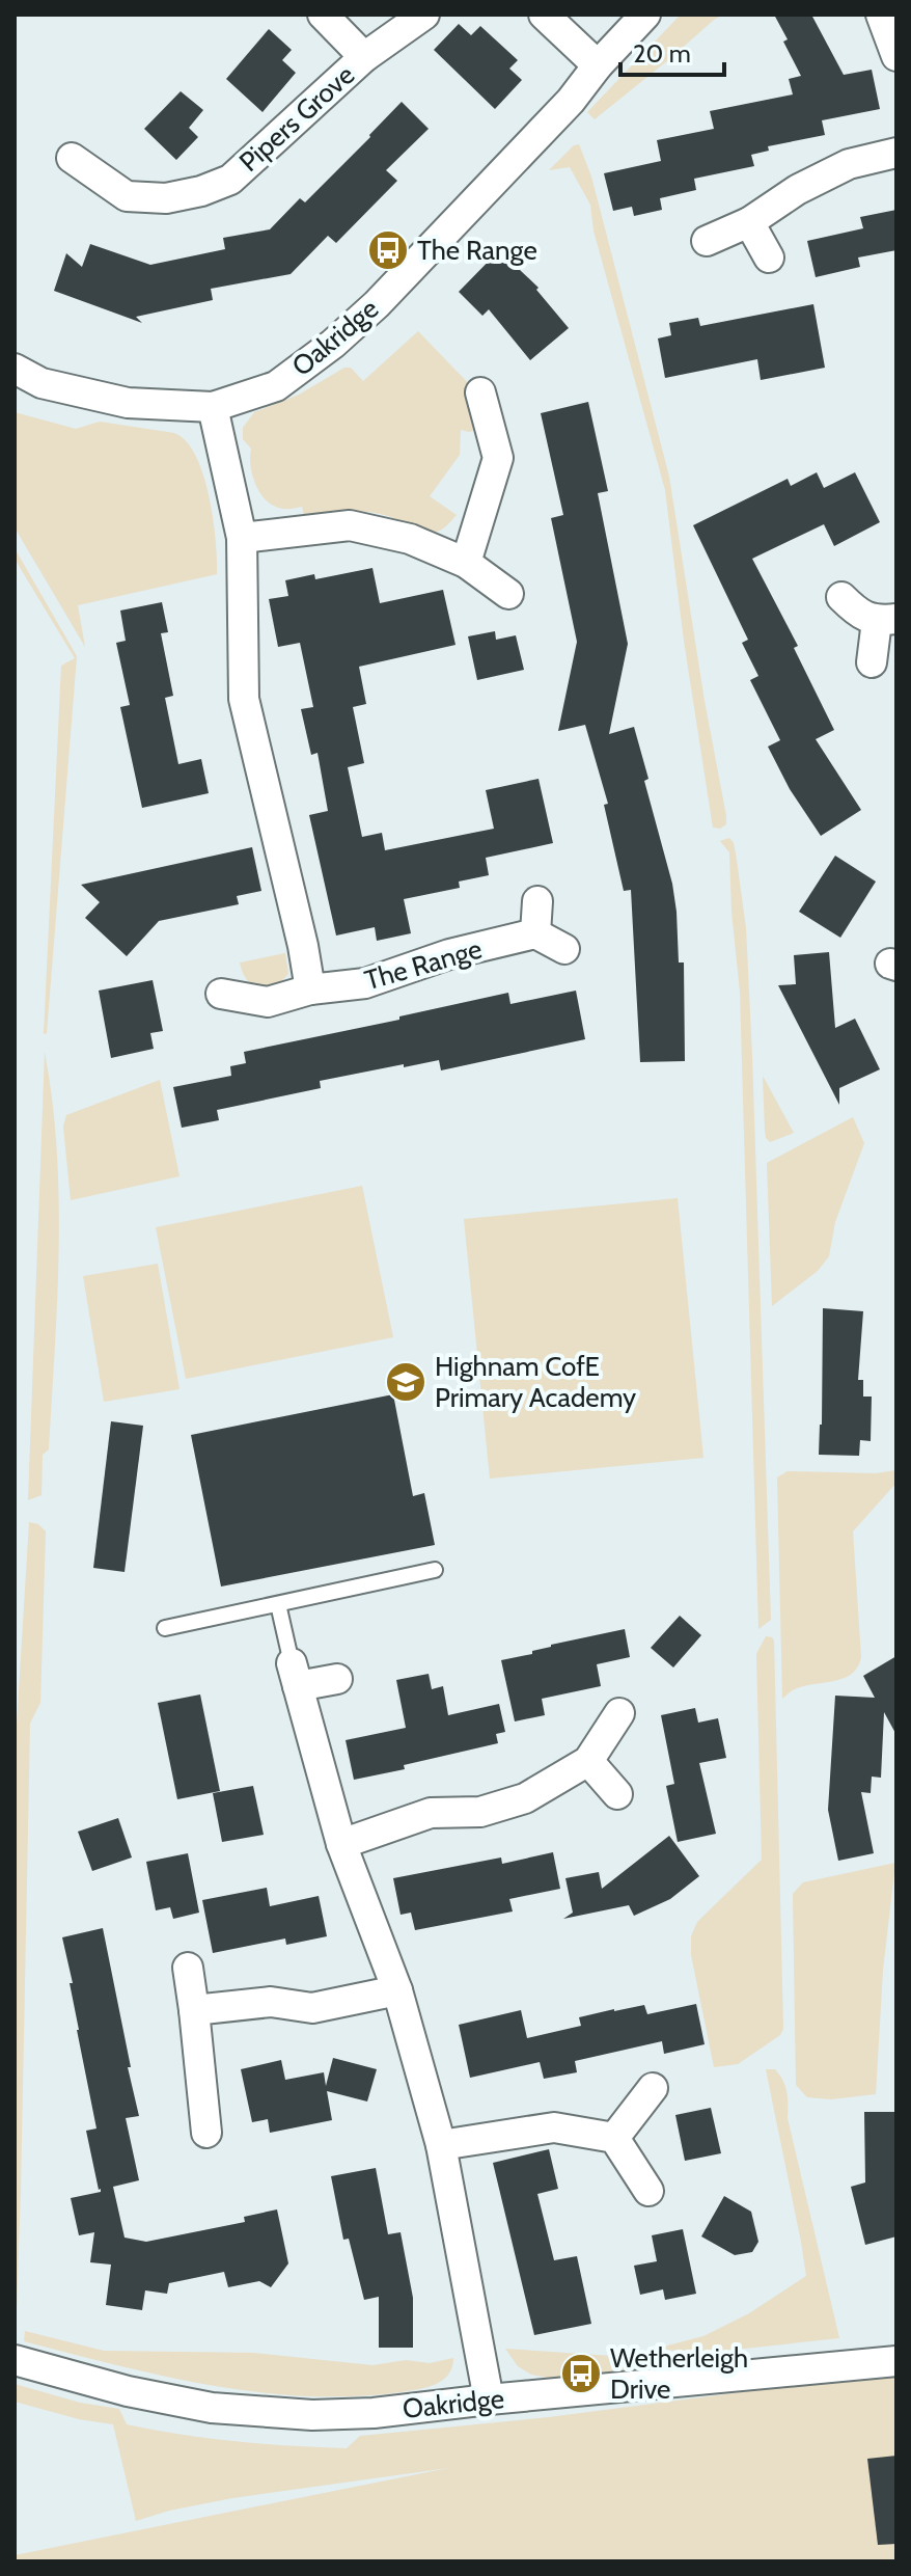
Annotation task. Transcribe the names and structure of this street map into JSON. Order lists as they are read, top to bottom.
{
  "streets": {
    "street": ["Pipers Grove", "Oakridge", "The Range"]
  },
  "places": {
    "bus stop": ["The Range", "Wetherleigh Drive"],
    "school or university": ["Highnam CofE Primary Academy"]
  },
  "scale_bar": "20 m"
}
